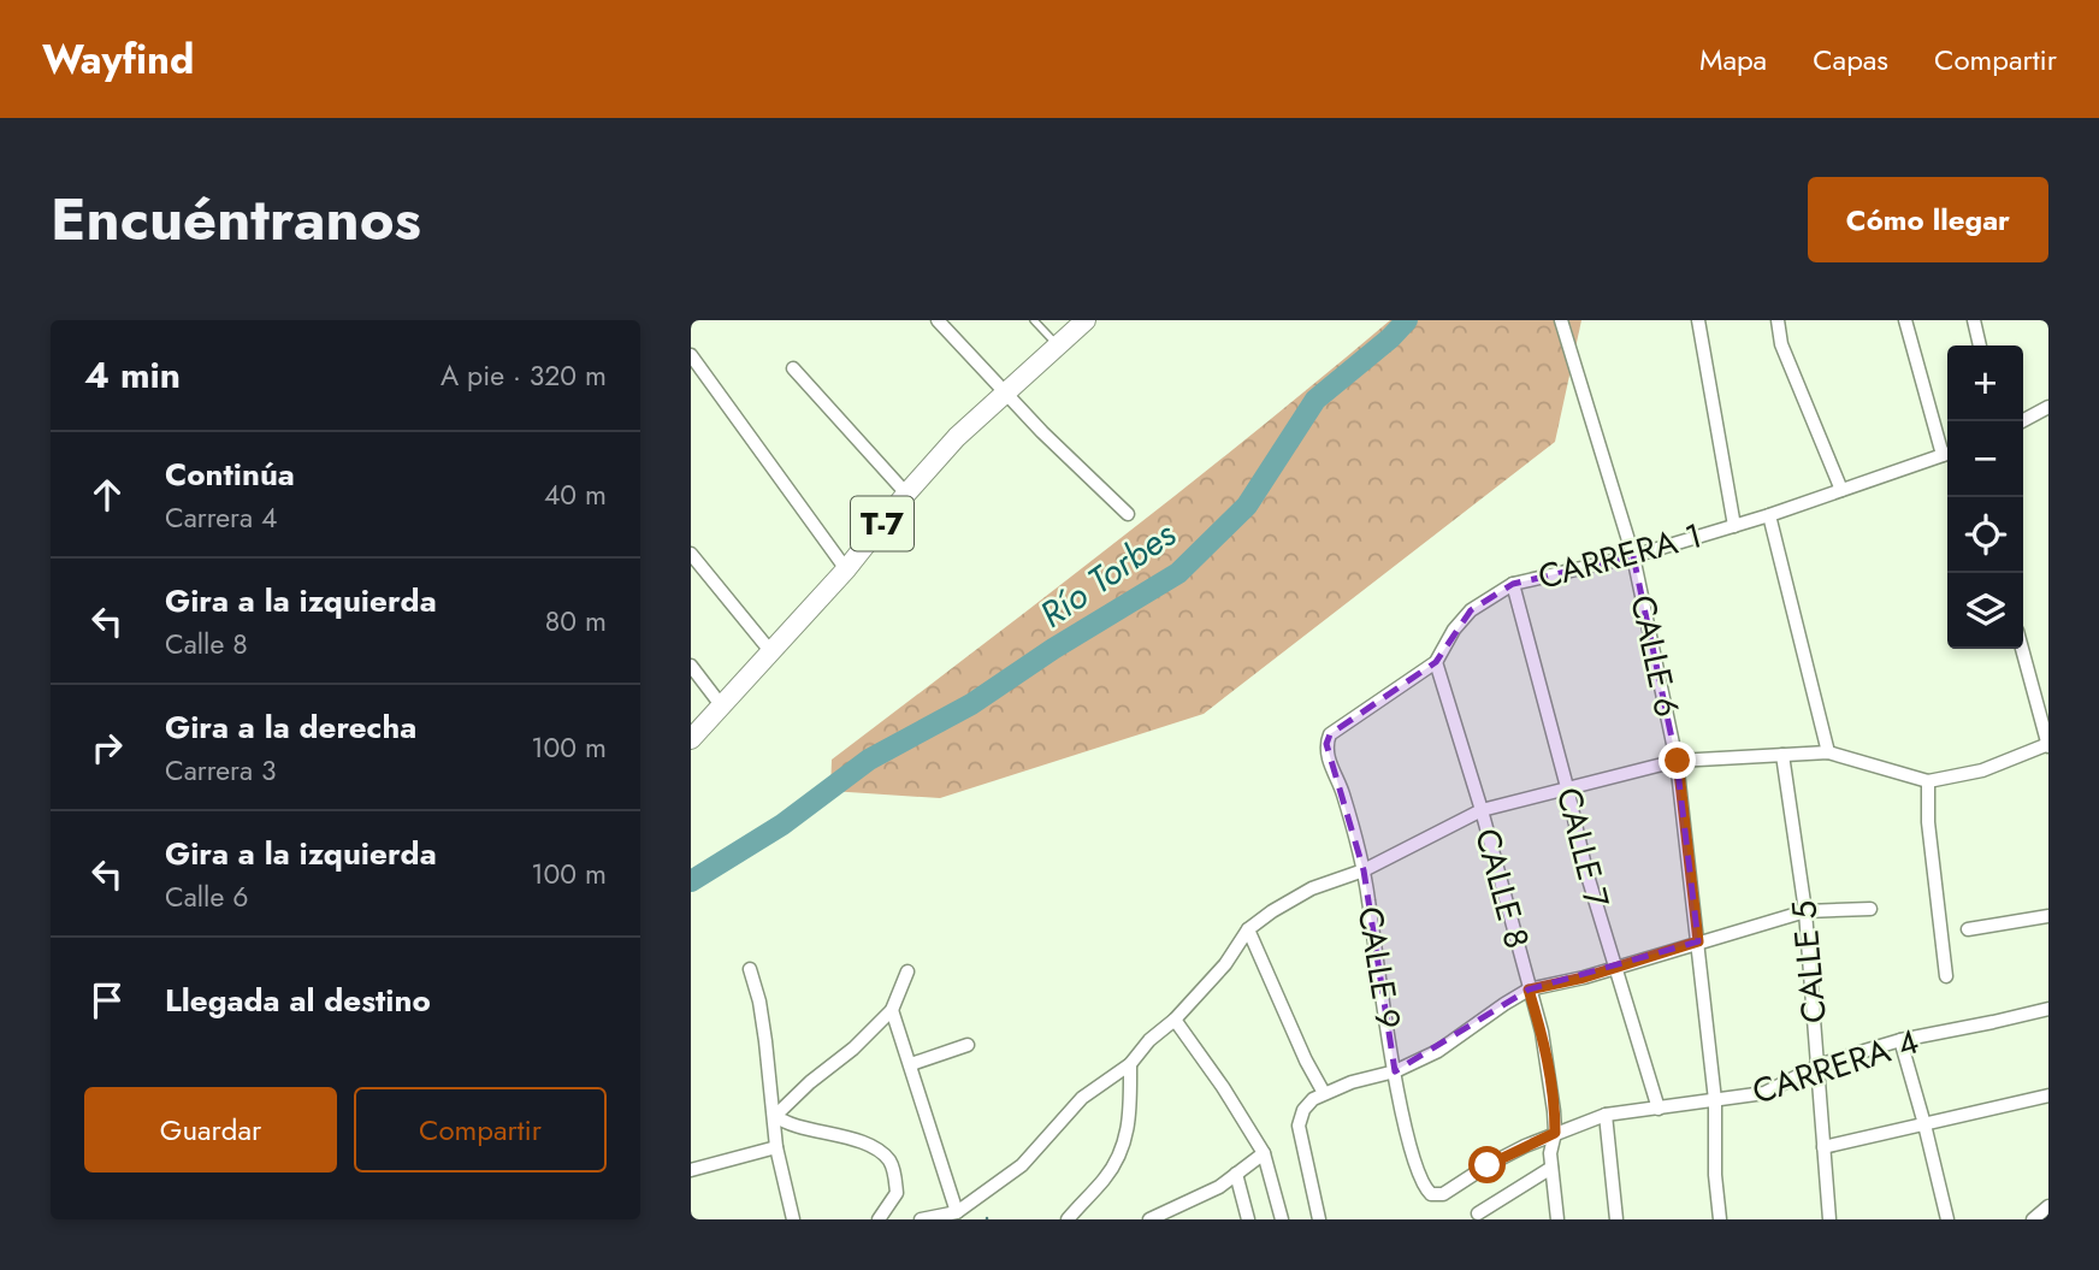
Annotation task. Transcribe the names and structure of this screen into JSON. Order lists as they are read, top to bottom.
{
  "streets": {
    "main road": ["T-7"],
    "street": [
      "CARRERA 1",
      "CALLE 6",
      "CALLE 7",
      "CALLE 8",
      "CALLE 5",
      "CALLE 9",
      "CARRERA 4"
    ]
  },
  "crossings": [
    ["CARRERA 1", "CALLE 6"],
    ["CARRERA 1", "CALLE 7"],
    ["CARRERA 1", "CALLE 8"],
    ["CARRERA 1", "CALLE 9"],
    ["CALLE 6", "CARRERA 4"],
    ["CALLE 7", "CARRERA 4"],
    ["CALLE 8", "CARRERA 4"],
    ["CALLE 5", "CARRERA 4"],
    ["CALLE 9", "CARRERA 4"]
  ],
  "water": ["Río Torbes"],
  "page": {
    "header": "Wayfind",
    "nav": ["Mapa", "Capas", "Compartir"],
    "title": "Encuéntranos",
    "buttons": [
      "Cómo llegar",
      ["Guardar", "Compartir"]
    ],
    "heading": ["4 min", "A pie · 320 m"],
    "map_buttons": ["+", "−"],
    "list": [
      ["Continúa", "Carrera 4", "40 m"],
      ["Gira a la izquierda", "Calle 8", "80 m"],
      ["Gira a la derecha", "Carrera 3", "100 m"],
      ["Gira a la izquierda", "Calle 6", "100 m"],
      "Llegada al destino"
    ]
  }
}
